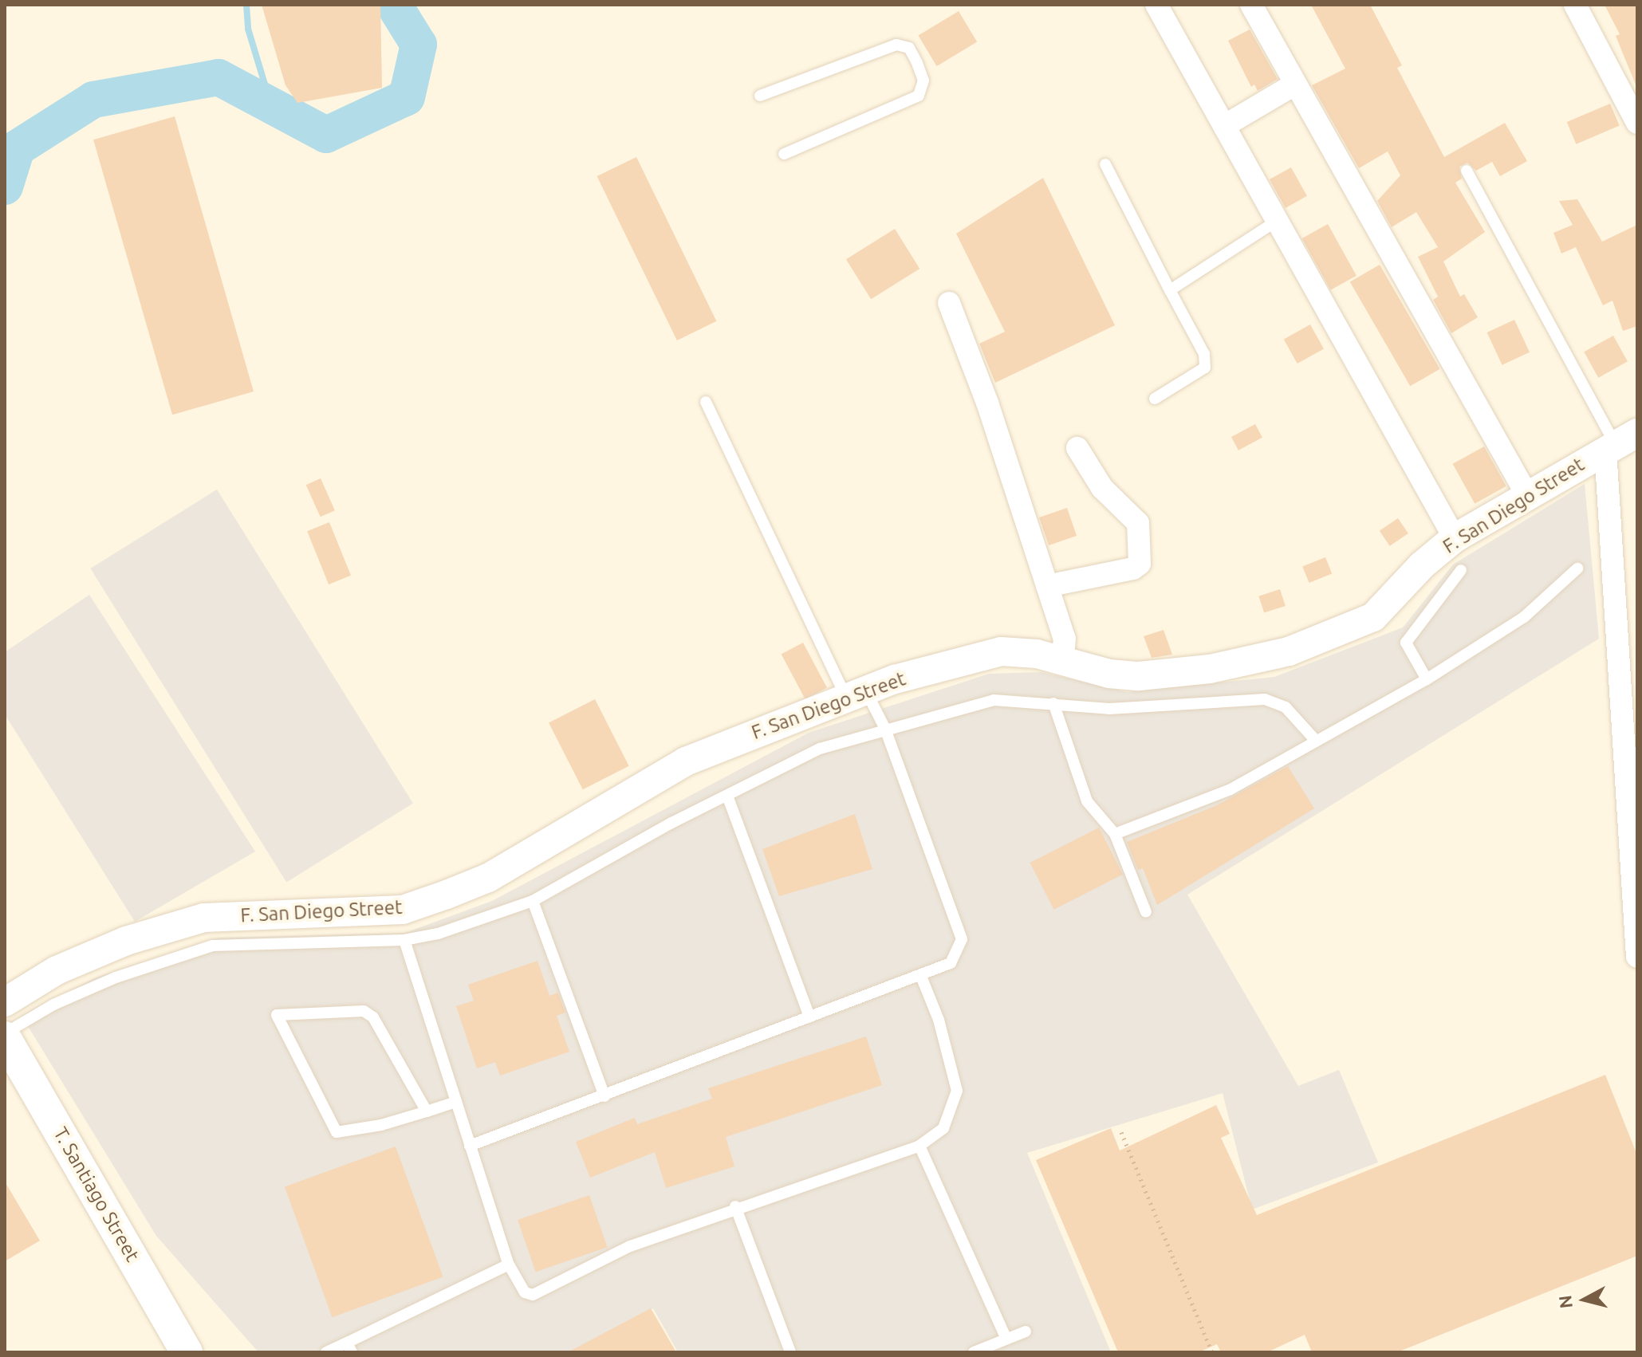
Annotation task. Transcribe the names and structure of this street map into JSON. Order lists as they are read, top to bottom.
{
  "streets": {
    "main road": ["T. Santiago Street"],
    "street": ["F. San Diego Street"]
  },
  "north": "left"
}
